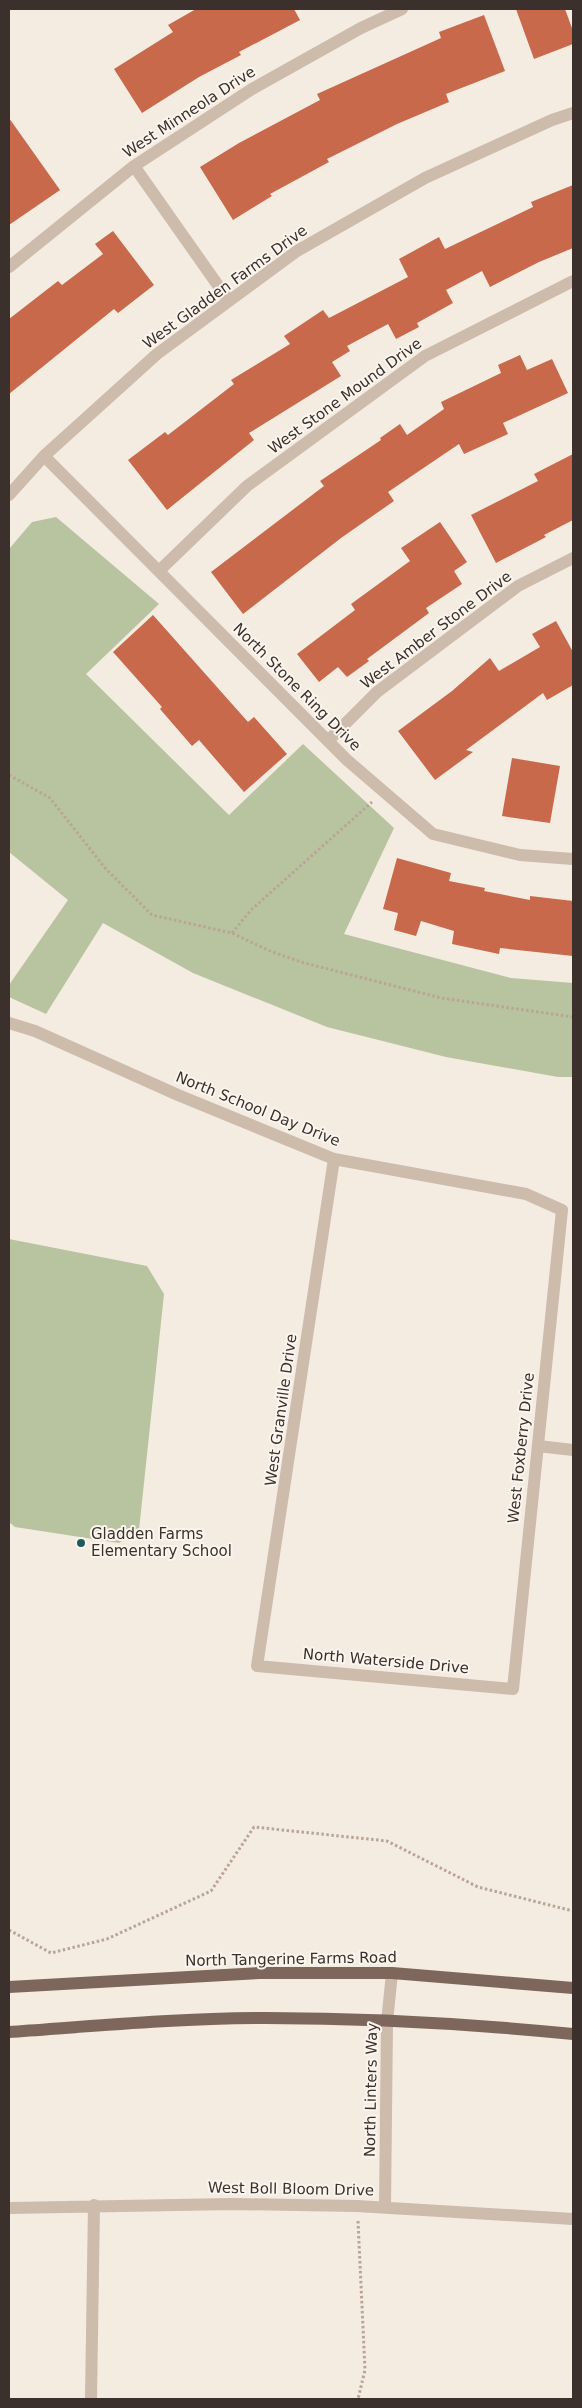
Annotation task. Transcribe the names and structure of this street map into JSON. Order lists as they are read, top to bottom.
{
  "streets": {
    "main road": ["North Tangerine Farms Road"],
    "street": [
      "West Minneola Drive",
      "West Gladden Farms Drive",
      "West Stone Mound Drive",
      "West Amber Stone Drive",
      "North Stone Ring Drive",
      "North School Day Drive",
      "West Granville Drive",
      "West Foxberry Drive",
      "North Waterside Drive",
      "North Linters Way",
      "West Boll Bloom Drive"
    ]
  },
  "crossings": [
    ["West Gladden Farms Drive", "North Stone Ring Drive"],
    ["West Stone Mound Drive", "North Stone Ring Drive"],
    ["West Amber Stone Drive", "North Stone Ring Drive"],
    ["North School Day Drive", "West Granville Drive"],
    ["North School Day Drive", "West Foxberry Drive"],
    ["West Granville Drive", "North Waterside Drive"],
    ["West Foxberry Drive", "North Waterside Drive"],
    ["North Tangerine Farms Road", "North Linters Way"],
    ["North Linters Way", "West Boll Bloom Drive"]
  ],
  "places": ["Gladden Farms Elementary School"]
}
